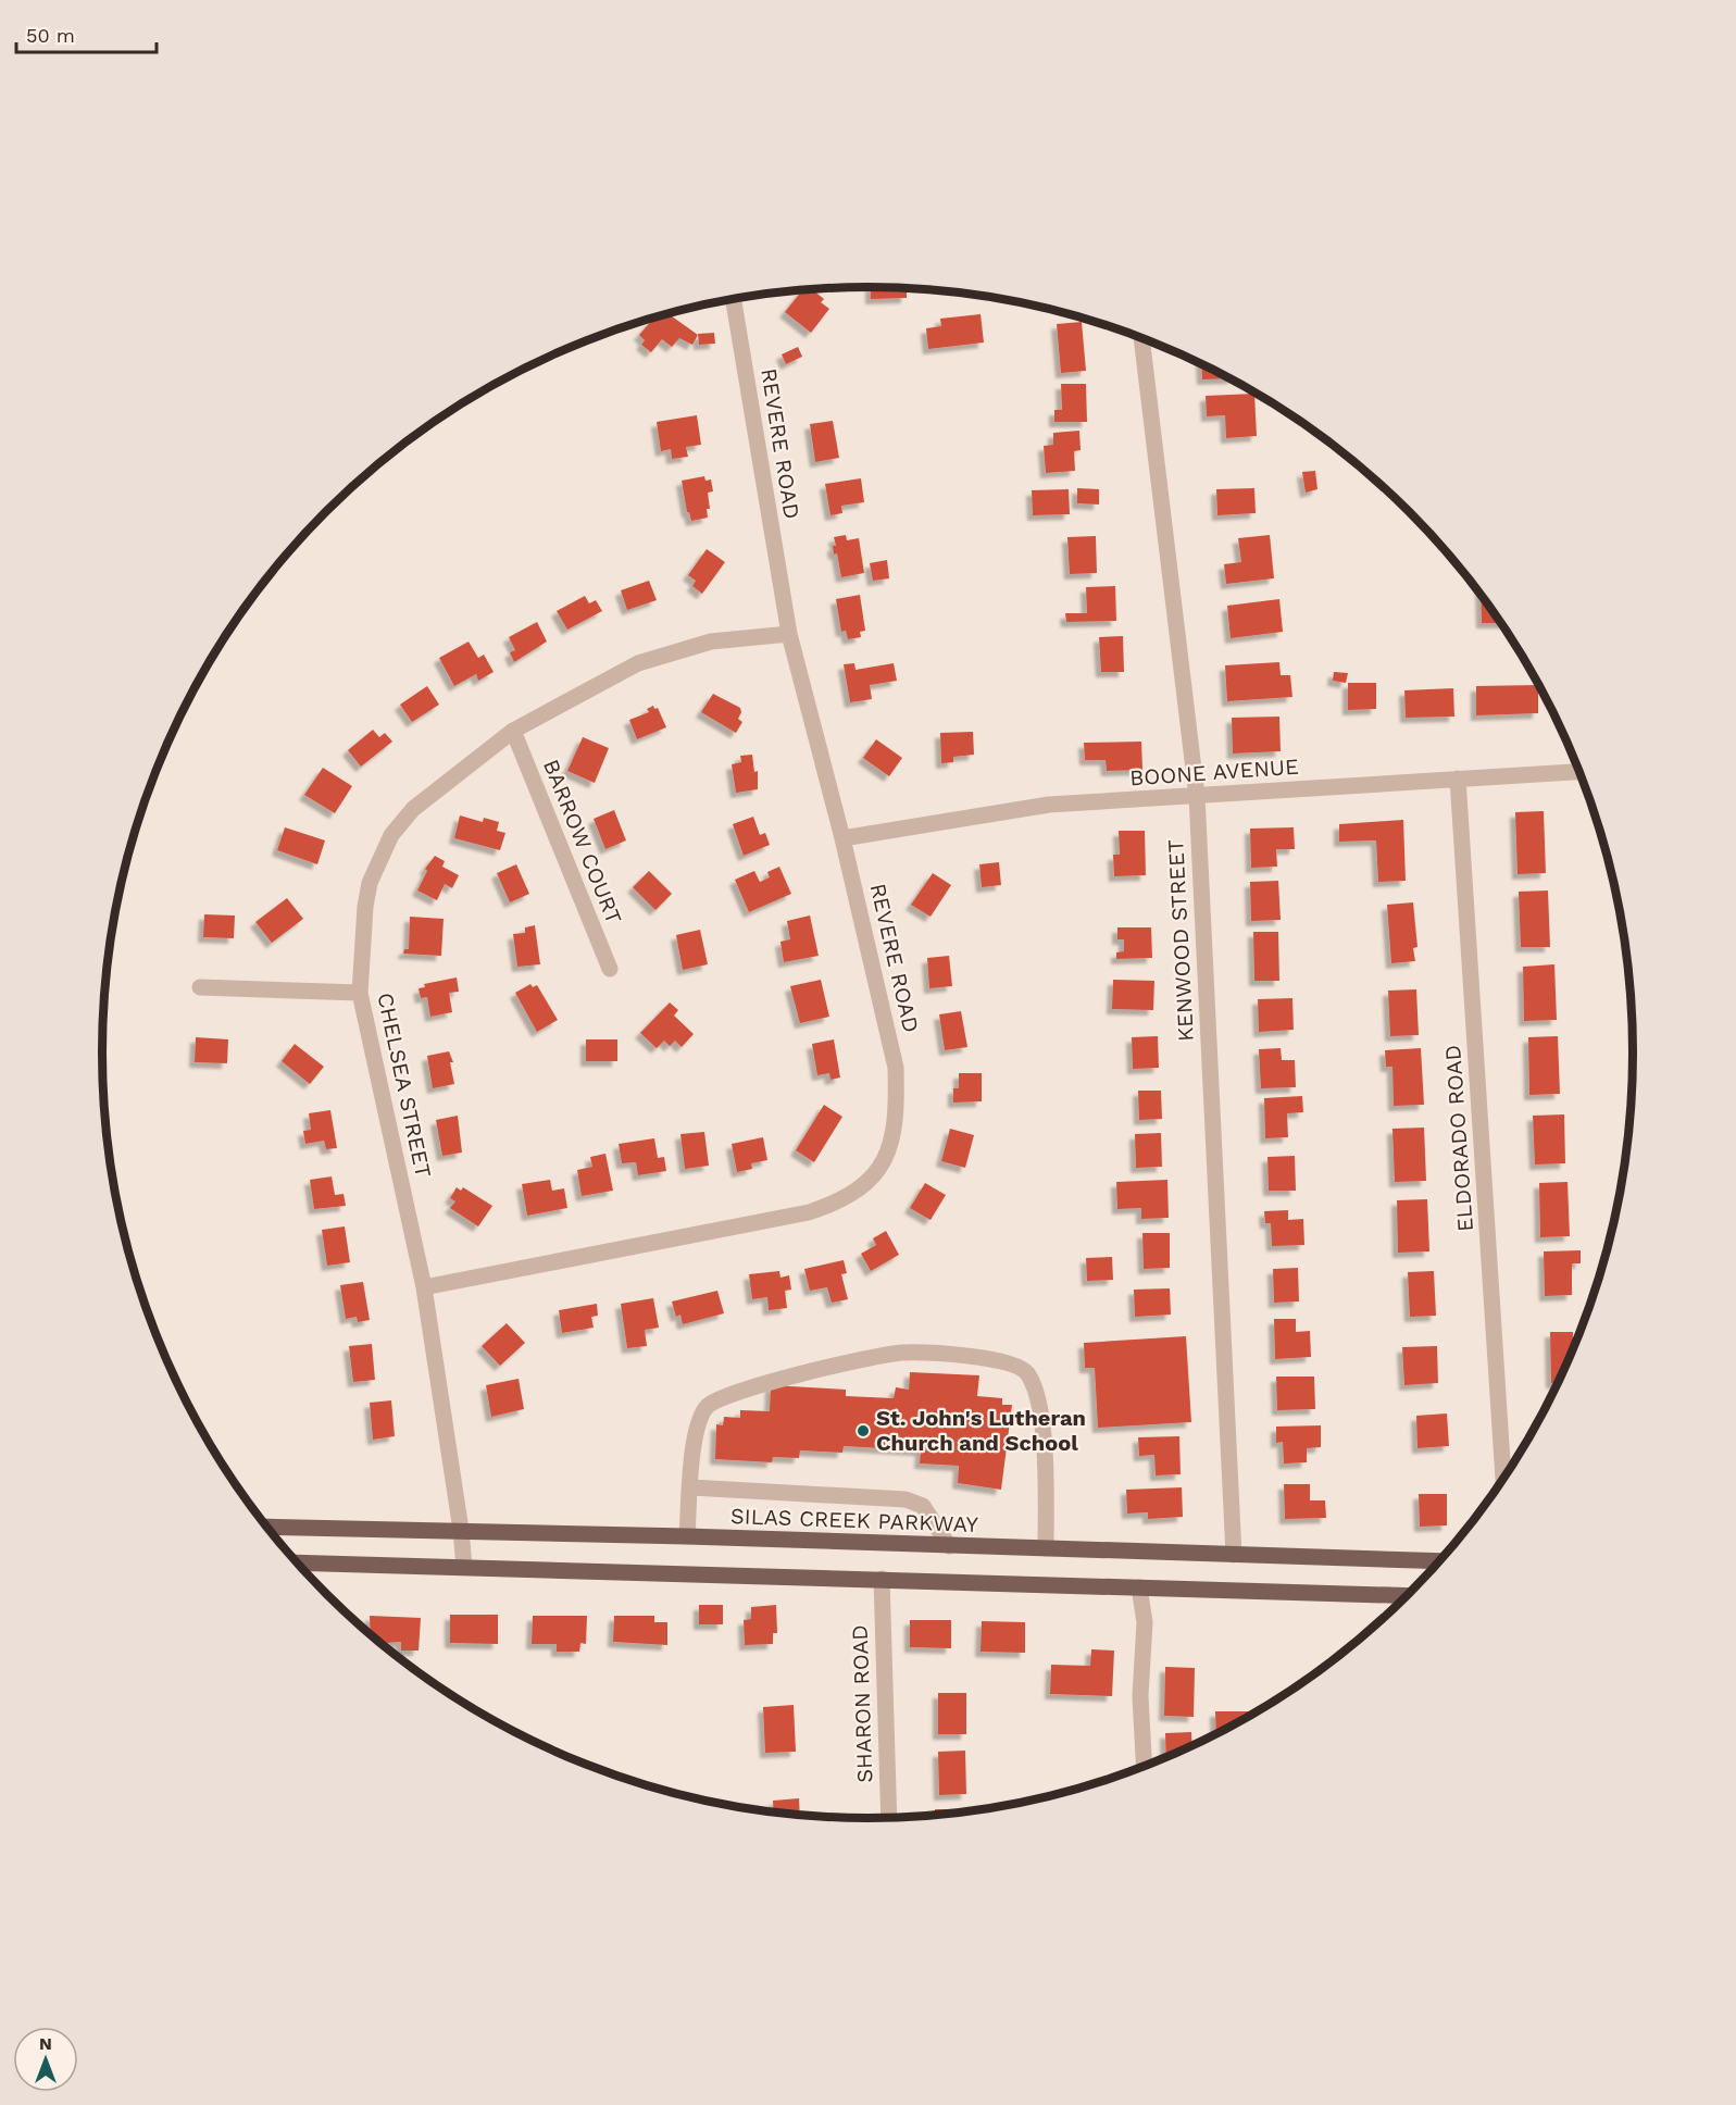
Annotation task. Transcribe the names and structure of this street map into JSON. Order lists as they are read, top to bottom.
{
  "streets": {
    "main road": ["SILAS CREEK PARKWAY"],
    "street": [
      "REVERE ROAD",
      "BOONE AVENUE",
      "BARROW COURT",
      "KENWOOD STREET",
      "CHELSEA STREET",
      "ELDORADO ROAD",
      "SHARON ROAD"
    ]
  },
  "crossings": [
    ["REVERE ROAD", "BOONE AVENUE"],
    ["REVERE ROAD", "CHELSEA STREET"],
    ["BOONE AVENUE", "KENWOOD STREET"],
    ["BOONE AVENUE", "ELDORADO ROAD"],
    ["BARROW COURT", "CHELSEA STREET"],
    ["KENWOOD STREET", "SILAS CREEK PARKWAY"],
    ["CHELSEA STREET", "SILAS CREEK PARKWAY"]
  ],
  "places": ["St. John's Lutheran Church and School"],
  "scale_bar": "50 m",
  "north": "top"
}
